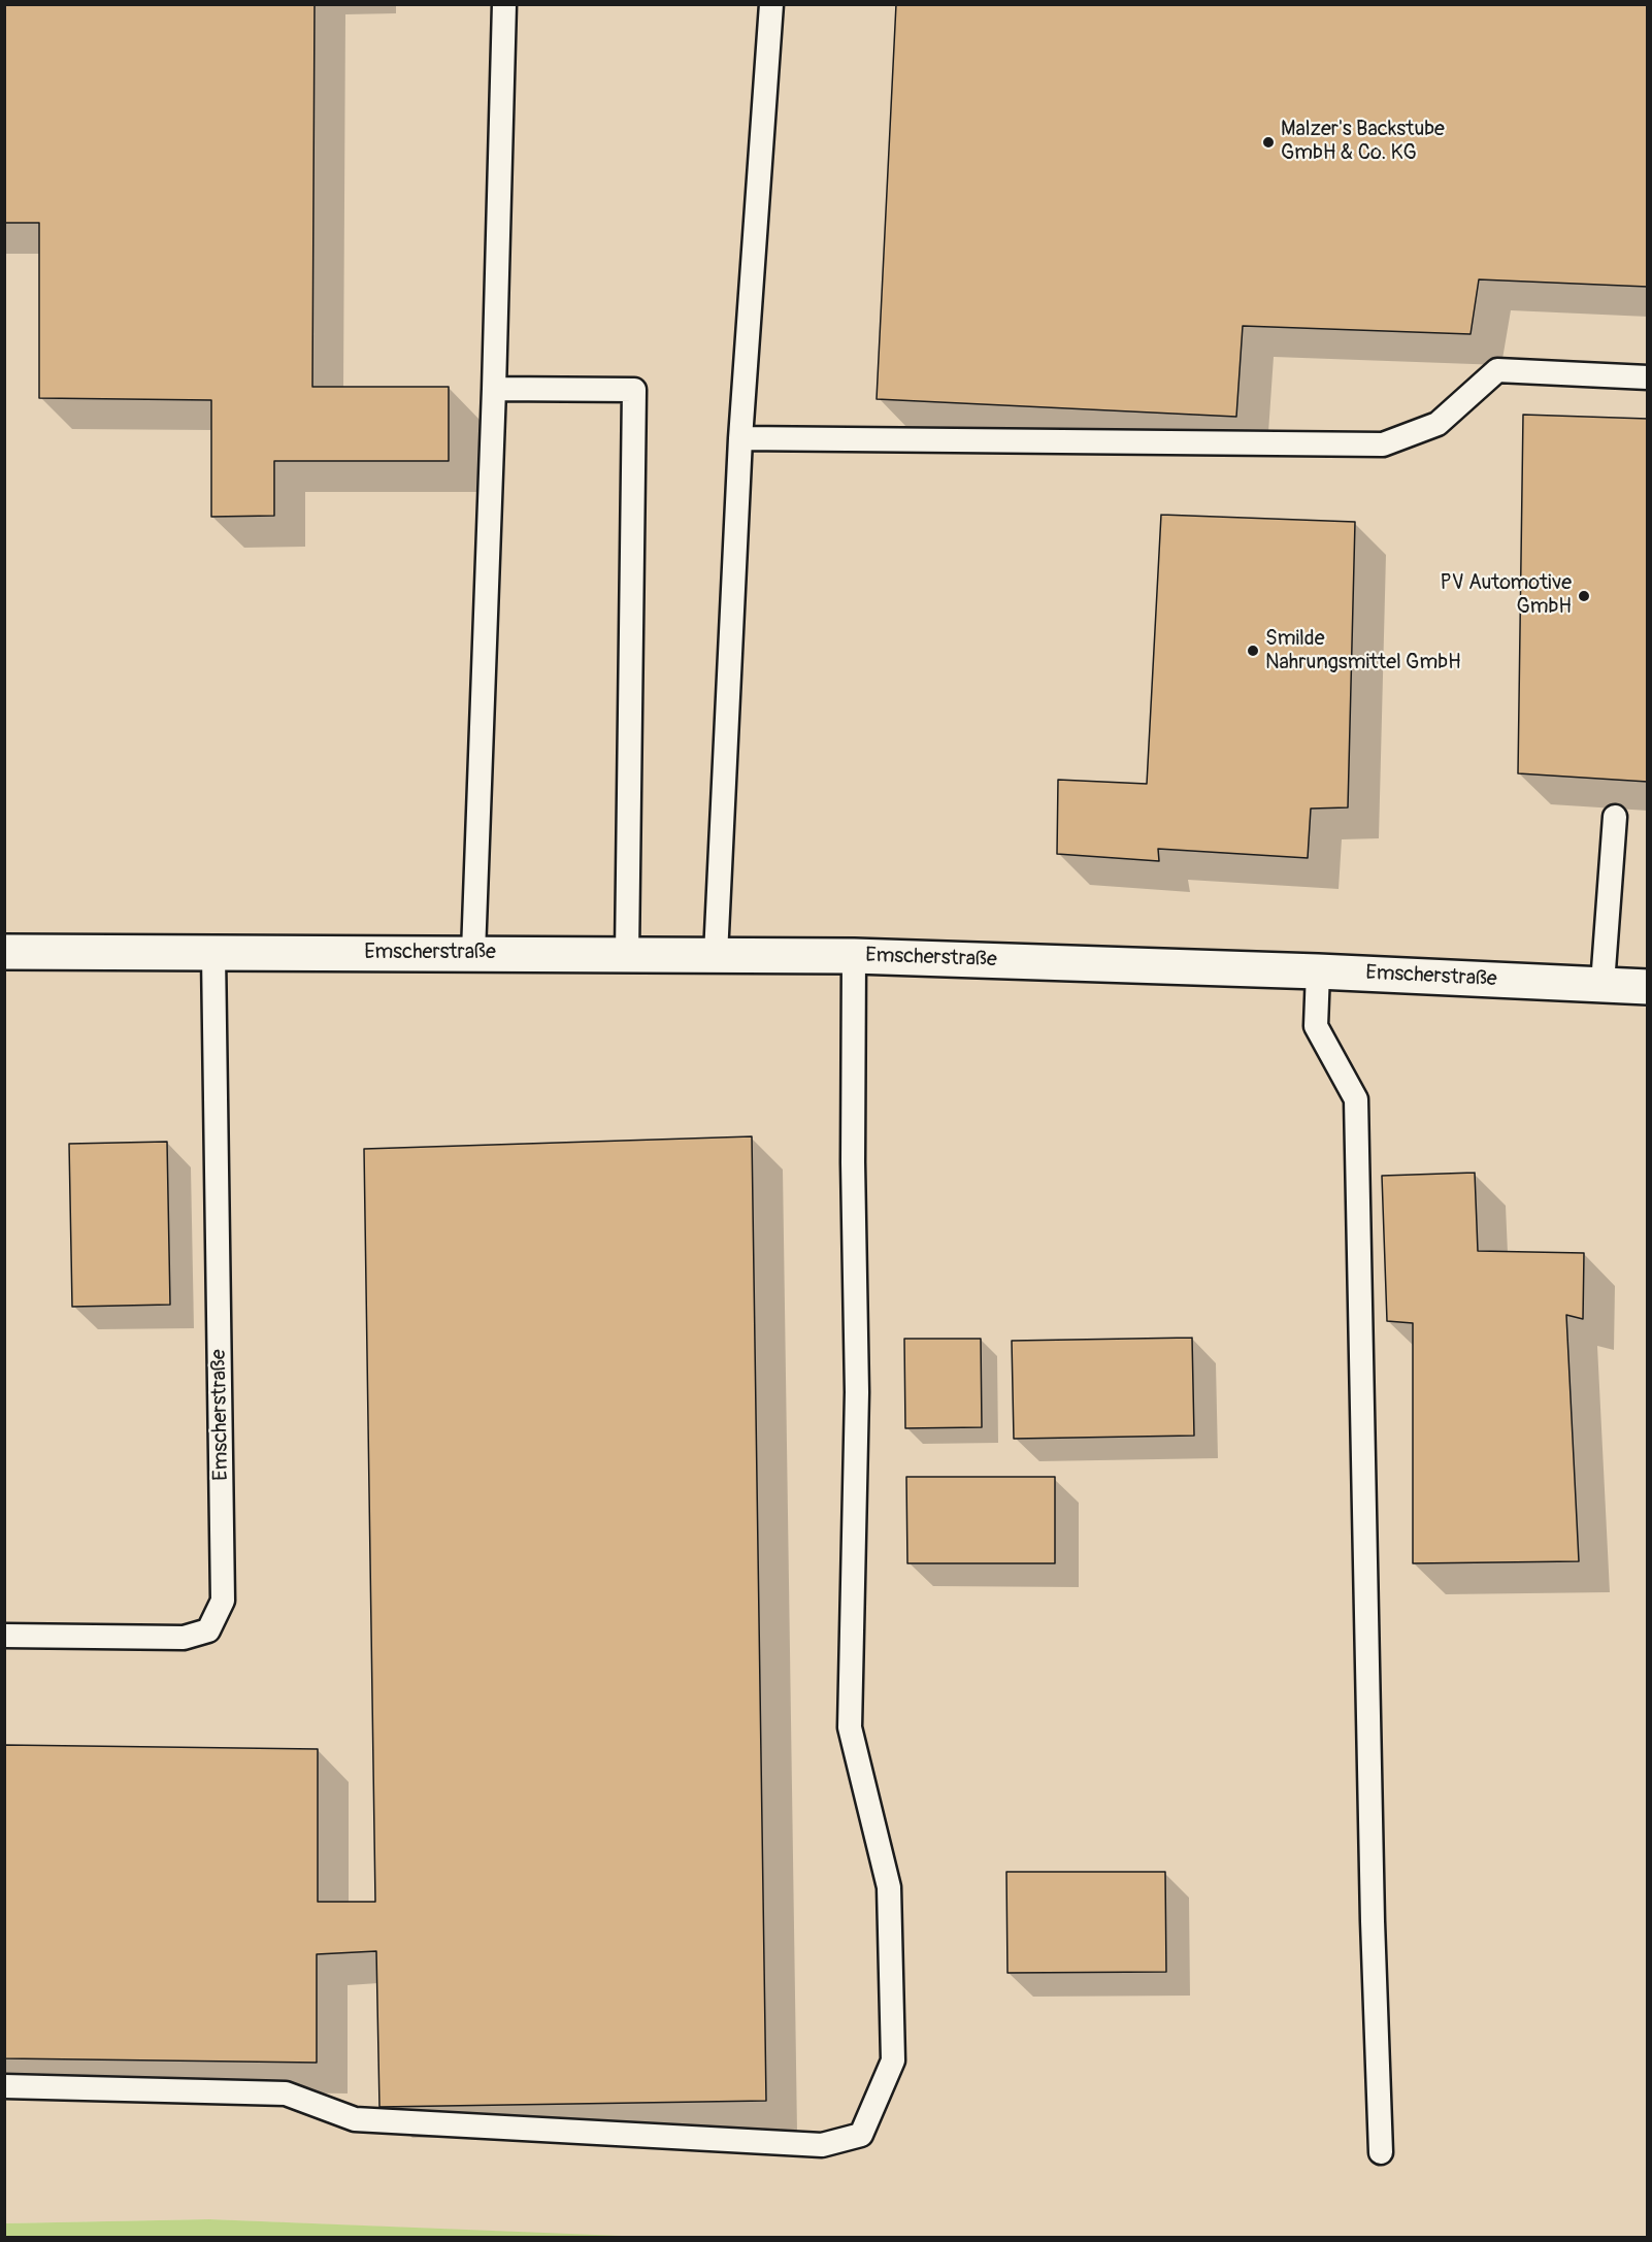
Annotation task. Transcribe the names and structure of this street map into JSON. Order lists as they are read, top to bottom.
{
  "streets": {
    "street": ["Emscherstraße"]
  },
  "places": ["Malzer's Backstube GmbH & Co. KG", "PV Automotive GmbH", "Smilde Nahrungsmittel GmbH"]
}
